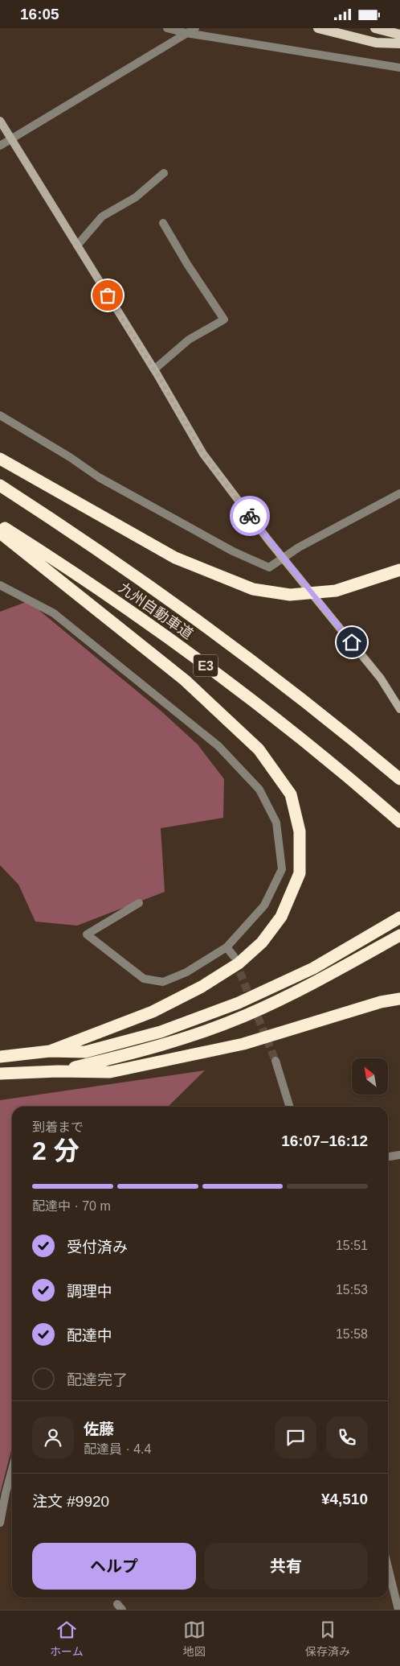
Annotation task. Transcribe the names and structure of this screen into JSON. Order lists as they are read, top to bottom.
{
  "streets": {
    "highway": ["九州自動車道", "E3"]
  },
  "north": "top left",
  "page": {
    "status": "16:05",
    "heading": ["2 分", "到着まで", "16:07–16:12"],
    "panel": [
      "佐藤",
      "配達員 · 4.4",
      "注文 #9920",
      "¥4,510"
    ],
    "bar": "配達中 · 70 m",
    "list": [
      ["受付済み", "15:51"],
      ["調理中", "15:53"],
      ["配達中", "15:58"],
      "配達完了"
    ],
    "buttons": ["ヘルプ", "共有"],
    "tabs": ["ホーム", "地図", "保存済み"]
  }
}
